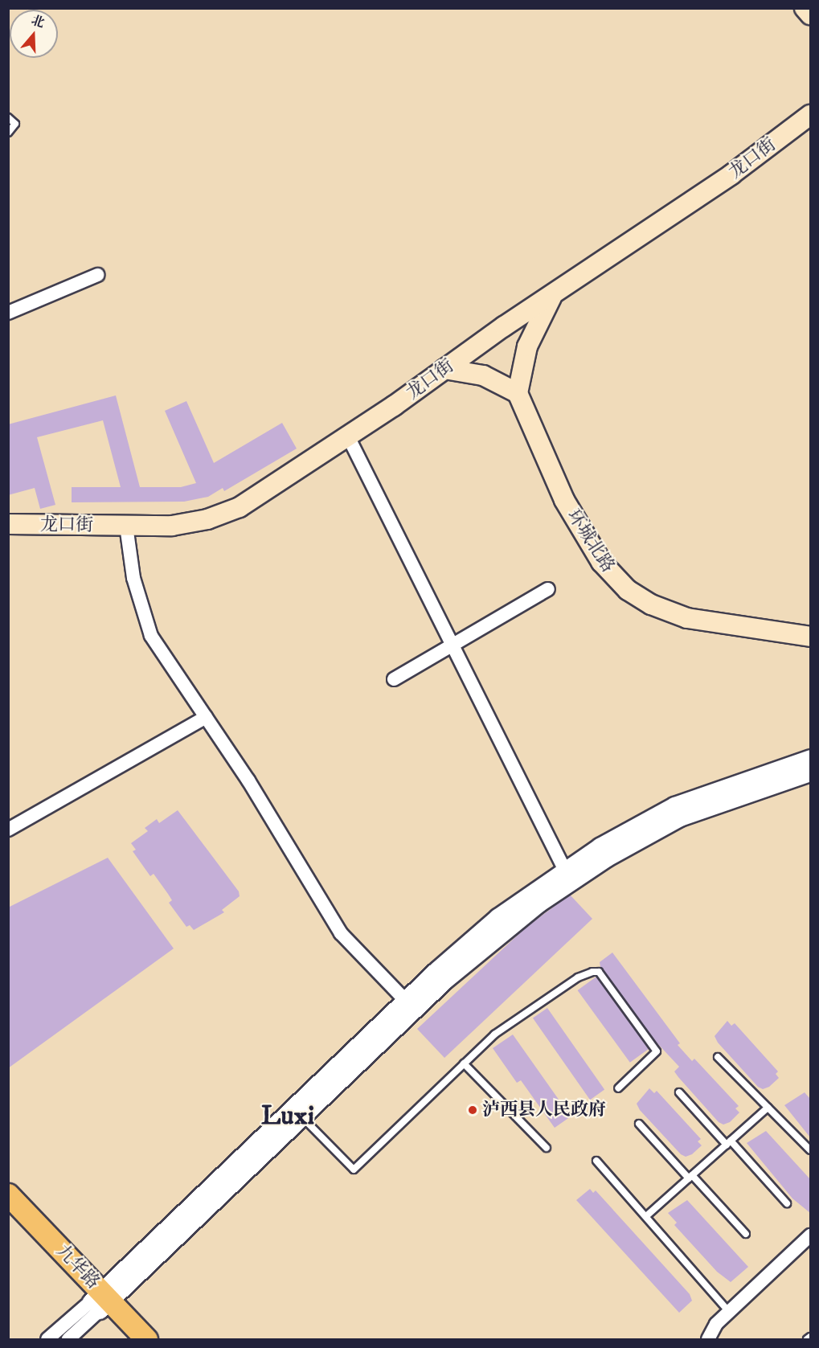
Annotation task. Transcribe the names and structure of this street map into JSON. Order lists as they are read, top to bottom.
{
  "streets": {
    "highway": ["九华路"],
    "main road": ["龙口街", "环城北路"]
  },
  "districts": ["Luxi"],
  "places": ["泸西县人民政府"],
  "north": "top"
}
